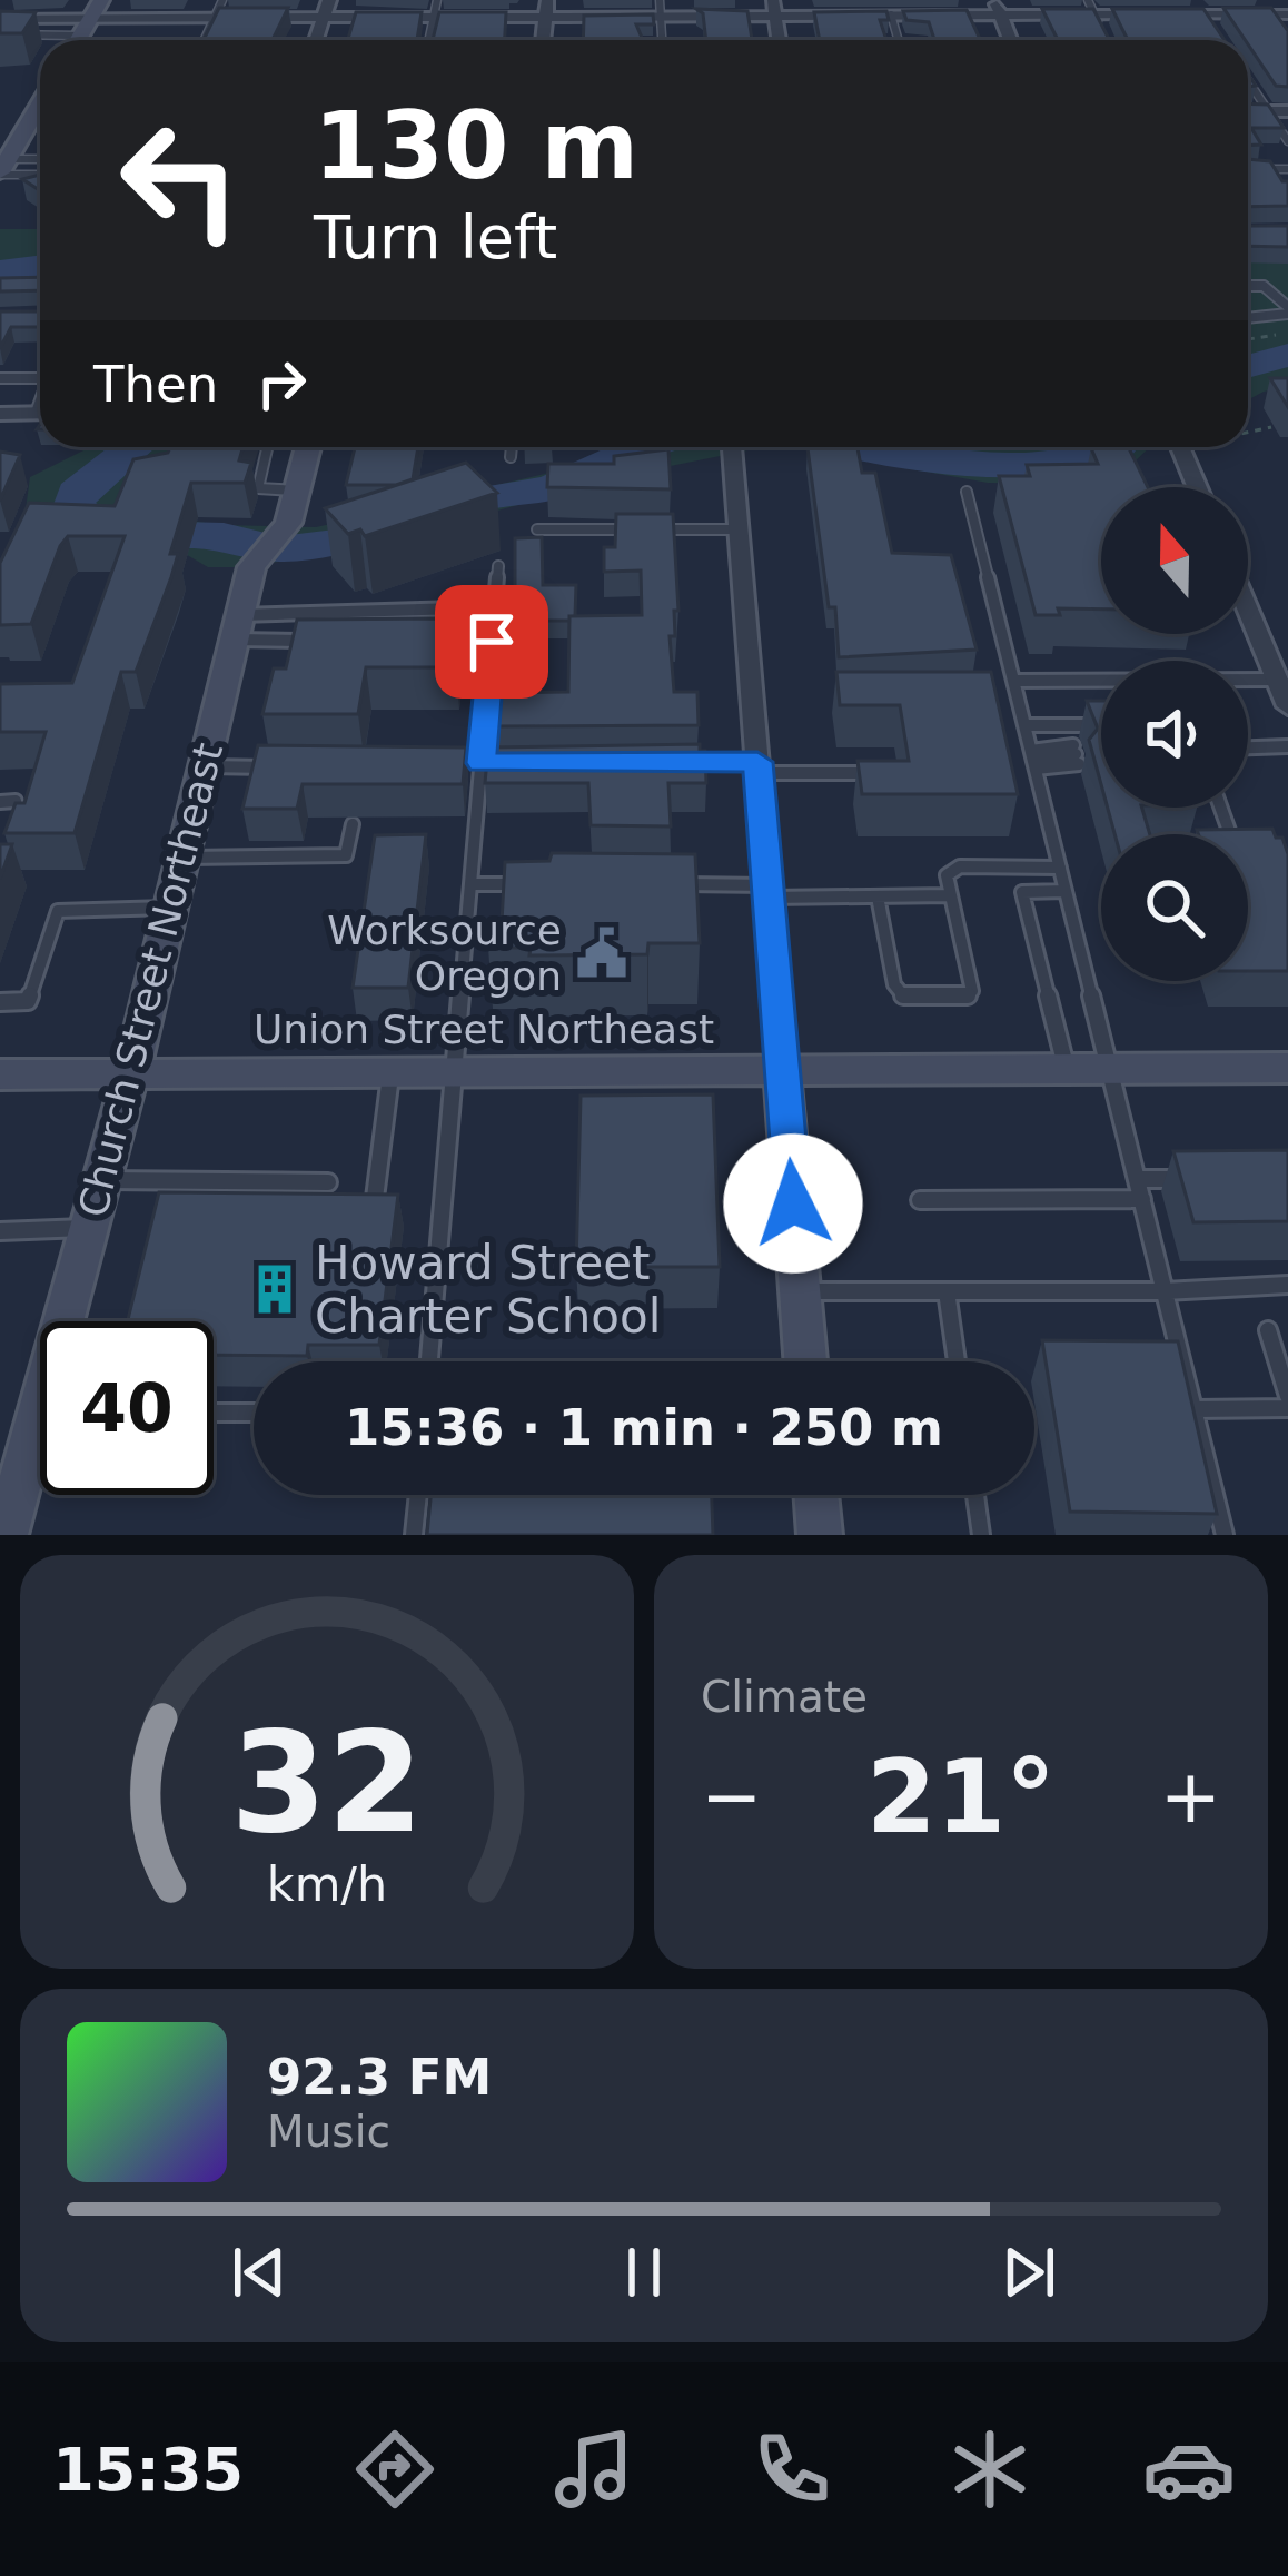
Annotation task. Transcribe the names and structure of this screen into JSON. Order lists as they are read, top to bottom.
{
  "streets": {
    "street": ["Church Street Northeast", "Union Street Northeast"]
  },
  "crossings": [
    ["Church Street Northeast", "Union Street Northeast"]
  ],
  "places": {
    "public building": ["Worksource Oregon"],
    "building": ["Howard Street Charter School"]
  },
  "north": "top",
  "page": {
    "turn": ["130 m", "Turn left"],
    "then": "Then",
    "limit": "40",
    "trip": "15:36 · 1 min · 250 m",
    "tile": "Climate",
    "heat": ["−", "21°", "+"],
    "song": ["92.3 FM", "Music"],
    "tabs": "15:35",
    "gauge": ["32", "km/h"]
  }
}
